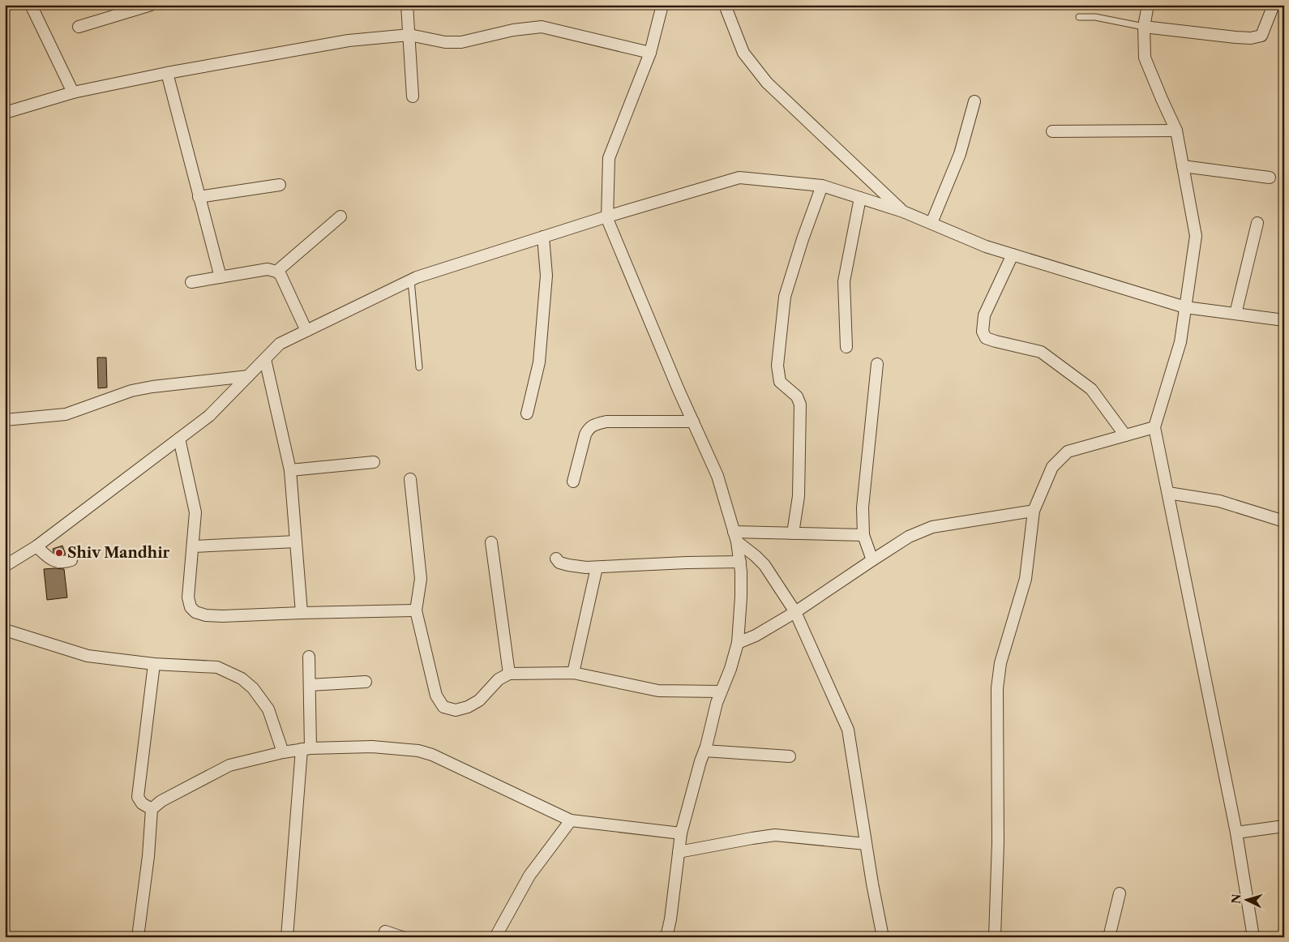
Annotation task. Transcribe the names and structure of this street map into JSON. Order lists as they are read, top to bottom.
{
  "places": ["Shiv Mandhir"],
  "north": "left"
}
